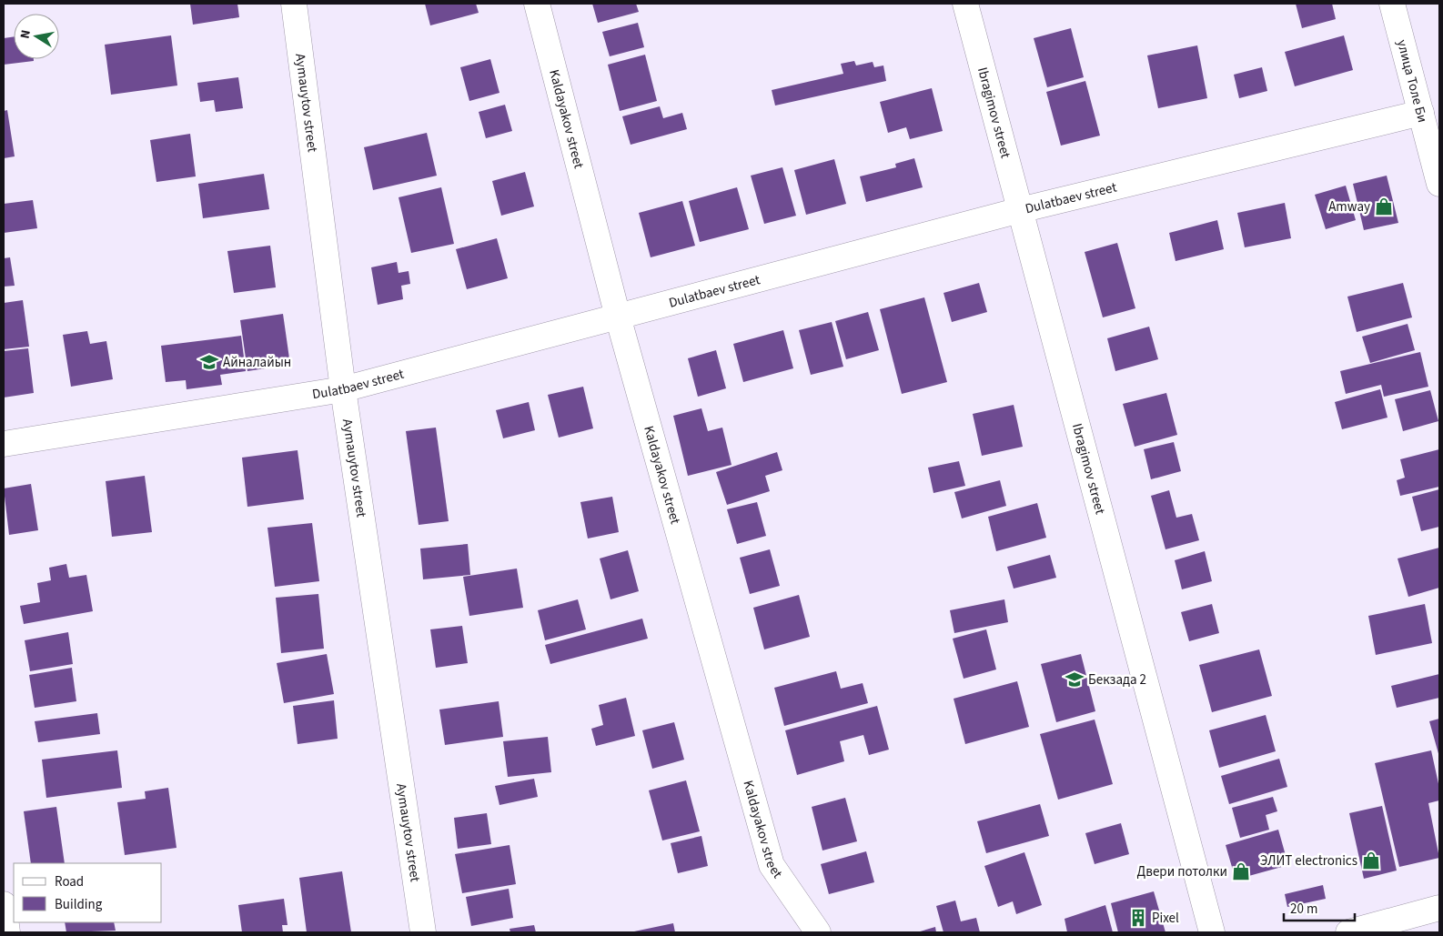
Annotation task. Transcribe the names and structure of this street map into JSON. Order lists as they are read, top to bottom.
{
  "streets": {
    "street": [
      "улица Толе Би",
      "Aymauytov street",
      "Ibragimov street",
      "Kaldayakov street",
      "Dulatbaev street"
    ]
  },
  "crossings": [
    ["улица Толе Би", "Dulatbaev street"],
    ["Aymauytov street", "Dulatbaev street"],
    ["Ibragimov street", "Dulatbaev street"],
    ["Kaldayakov street", "Dulatbaev street"]
  ],
  "places": {
    "shop": ["Amway", "ЭЛИТ electronics", "Двери потолки"],
    "school or university": ["Айналайын", "Бекзада 2"],
    "building": ["Pixel"]
  },
  "legend": ["Road", "Building"],
  "scale_bar": "20 m",
  "north": "left"
}
